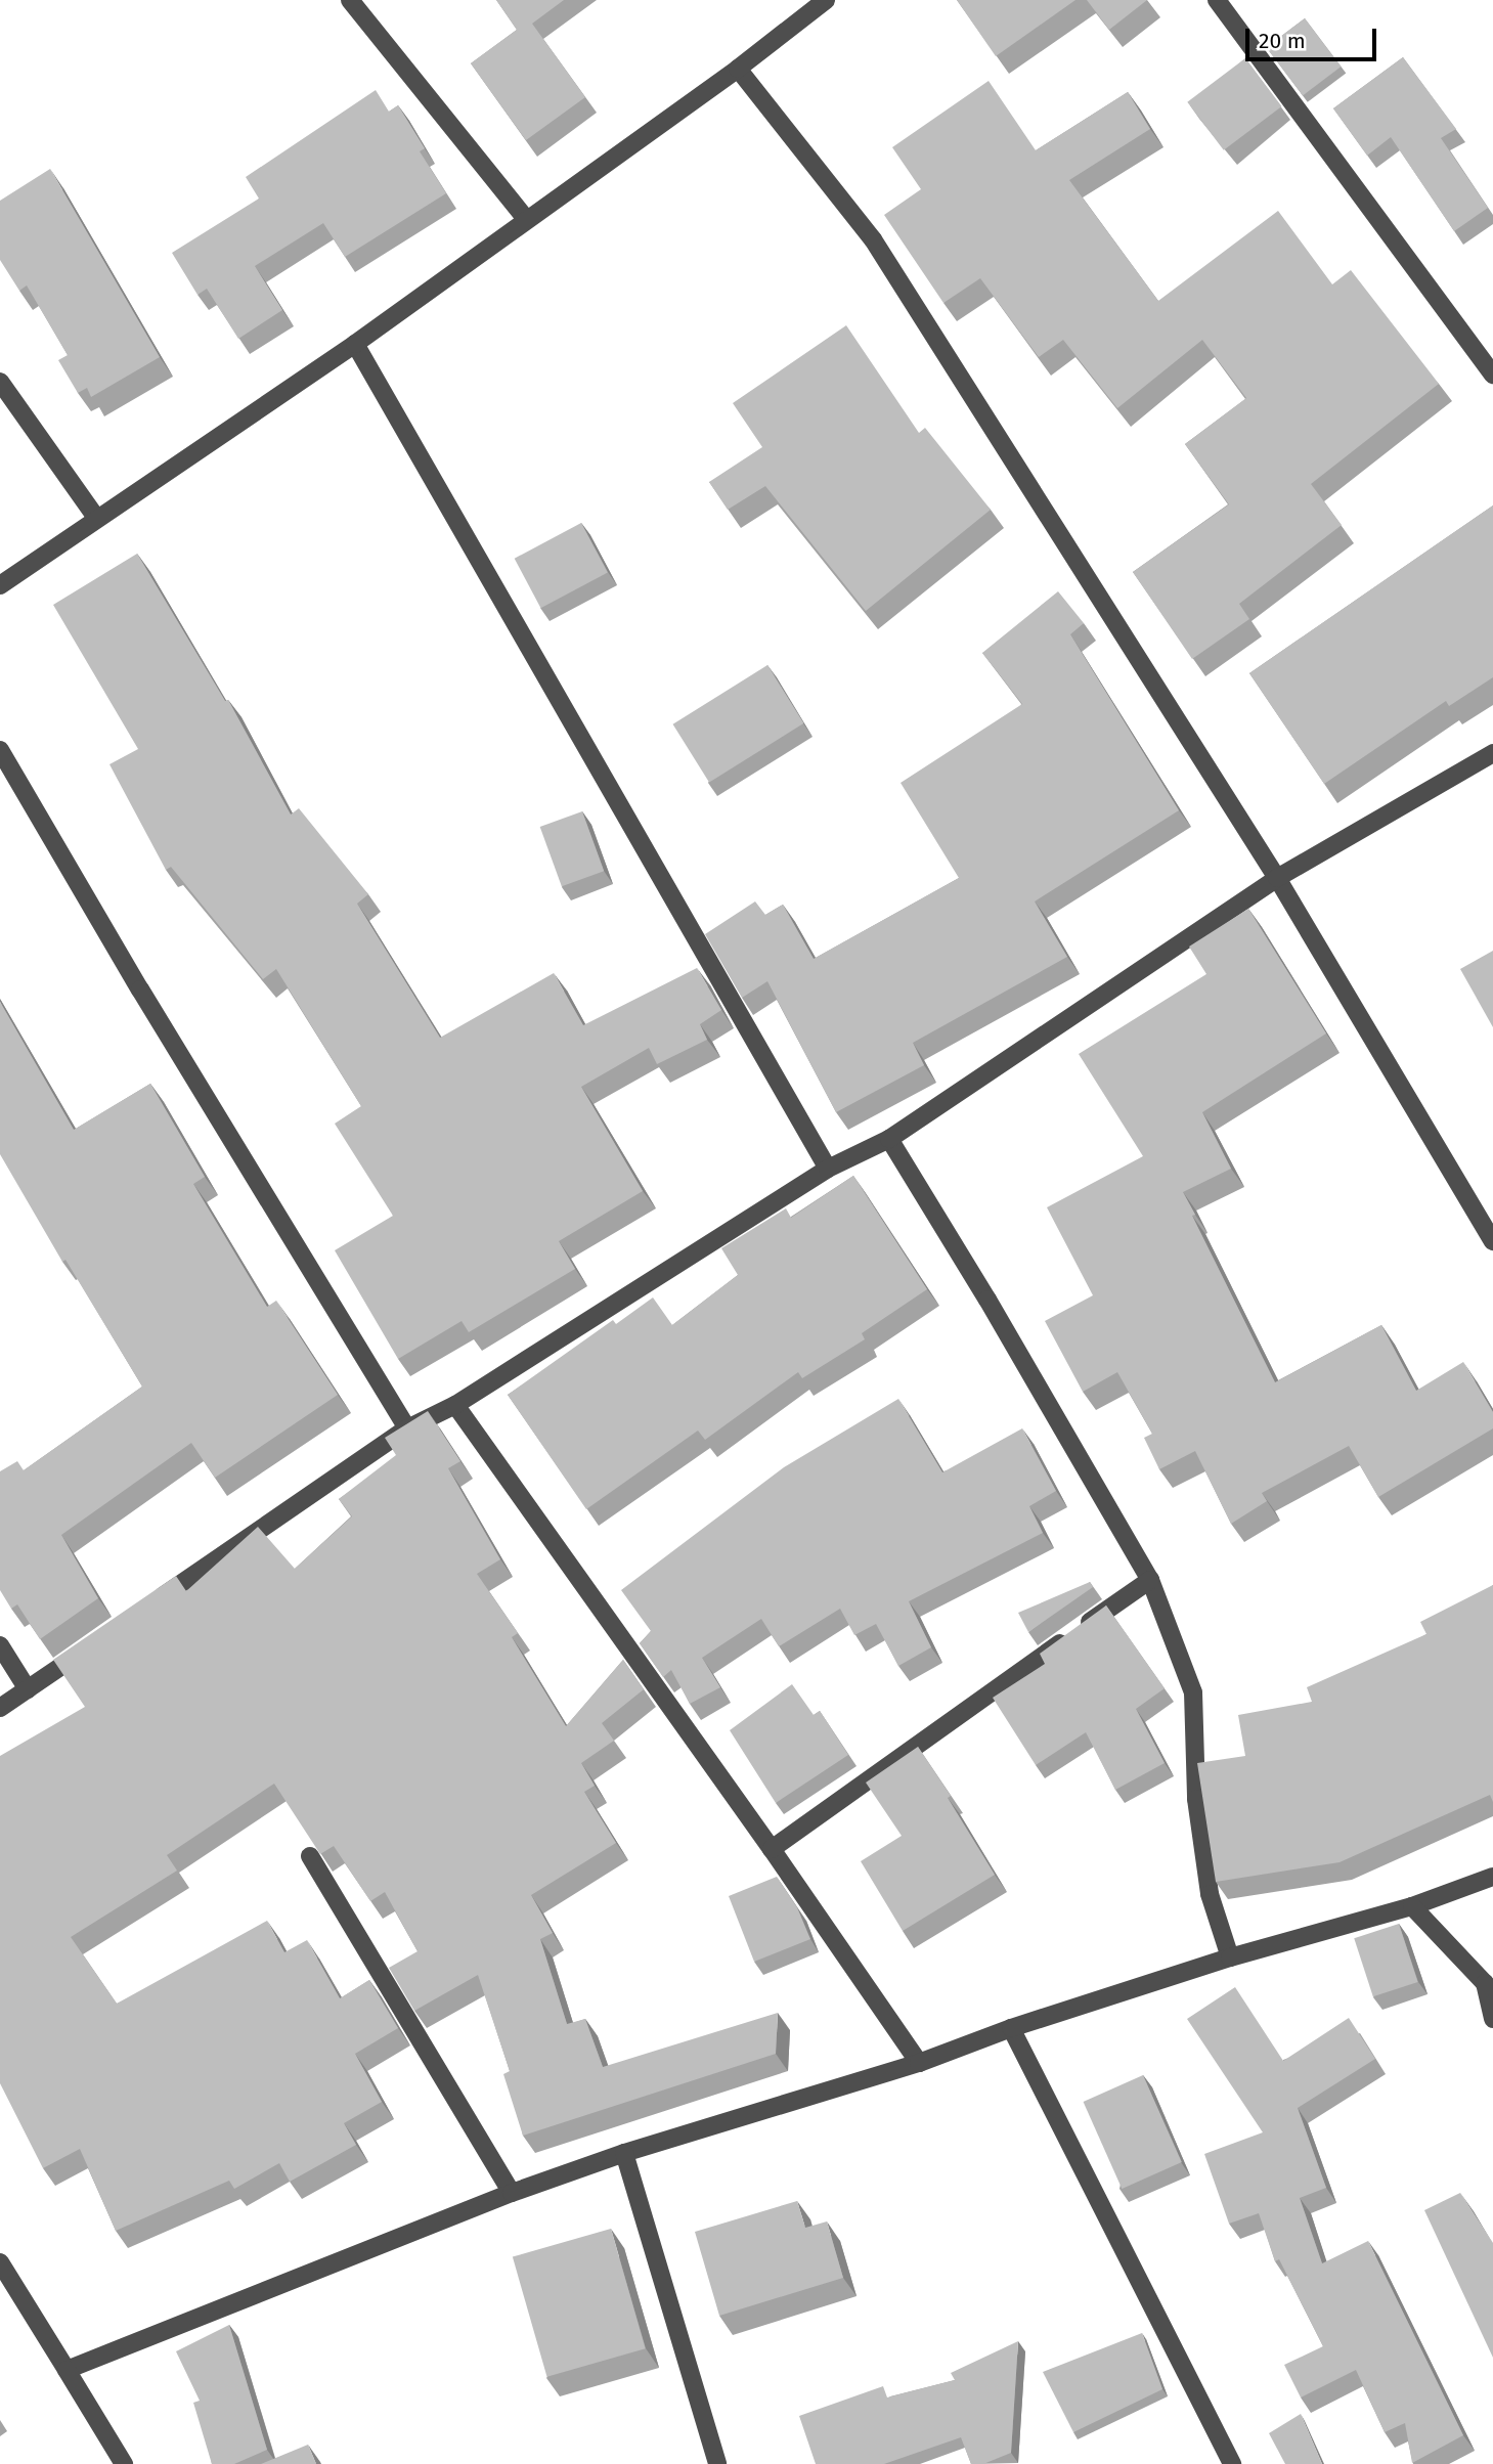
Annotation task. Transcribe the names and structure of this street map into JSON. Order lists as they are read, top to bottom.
{
  "scale_bar": "20 m"
}
